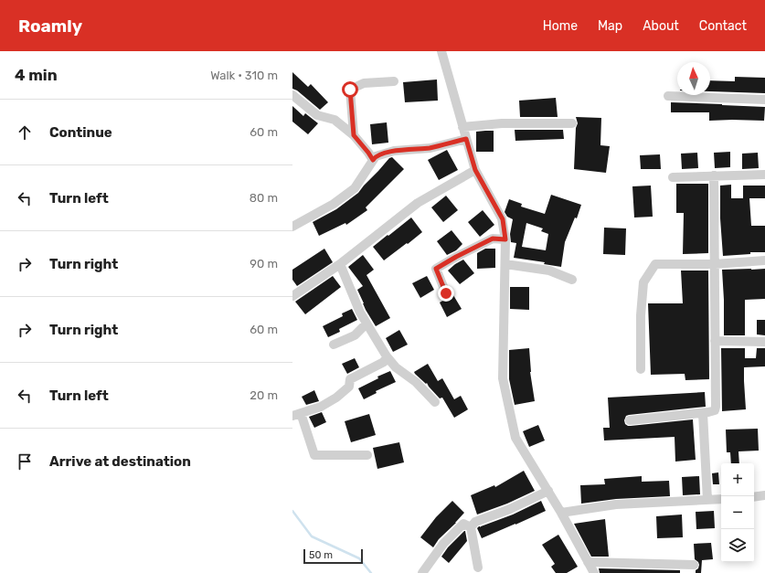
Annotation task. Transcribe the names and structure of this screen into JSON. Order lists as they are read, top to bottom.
{
  "scale_bar": "50 m",
  "north": "top",
  "page": {
    "header": "Roamly",
    "nav": [
      "Home",
      "Map",
      "About",
      "Contact"
    ],
    "heading": ["4 min", "Walk · 310 m"],
    "list": [
      ["Continue", "60 m"],
      ["Turn left", "80 m"],
      ["Turn right", "90 m"],
      ["Turn right", "60 m"],
      ["Turn left", "20 m"],
      "Arrive at destination"
    ],
    "map_buttons": ["+", "−"],
    "scale": "50 m"
  }
}
